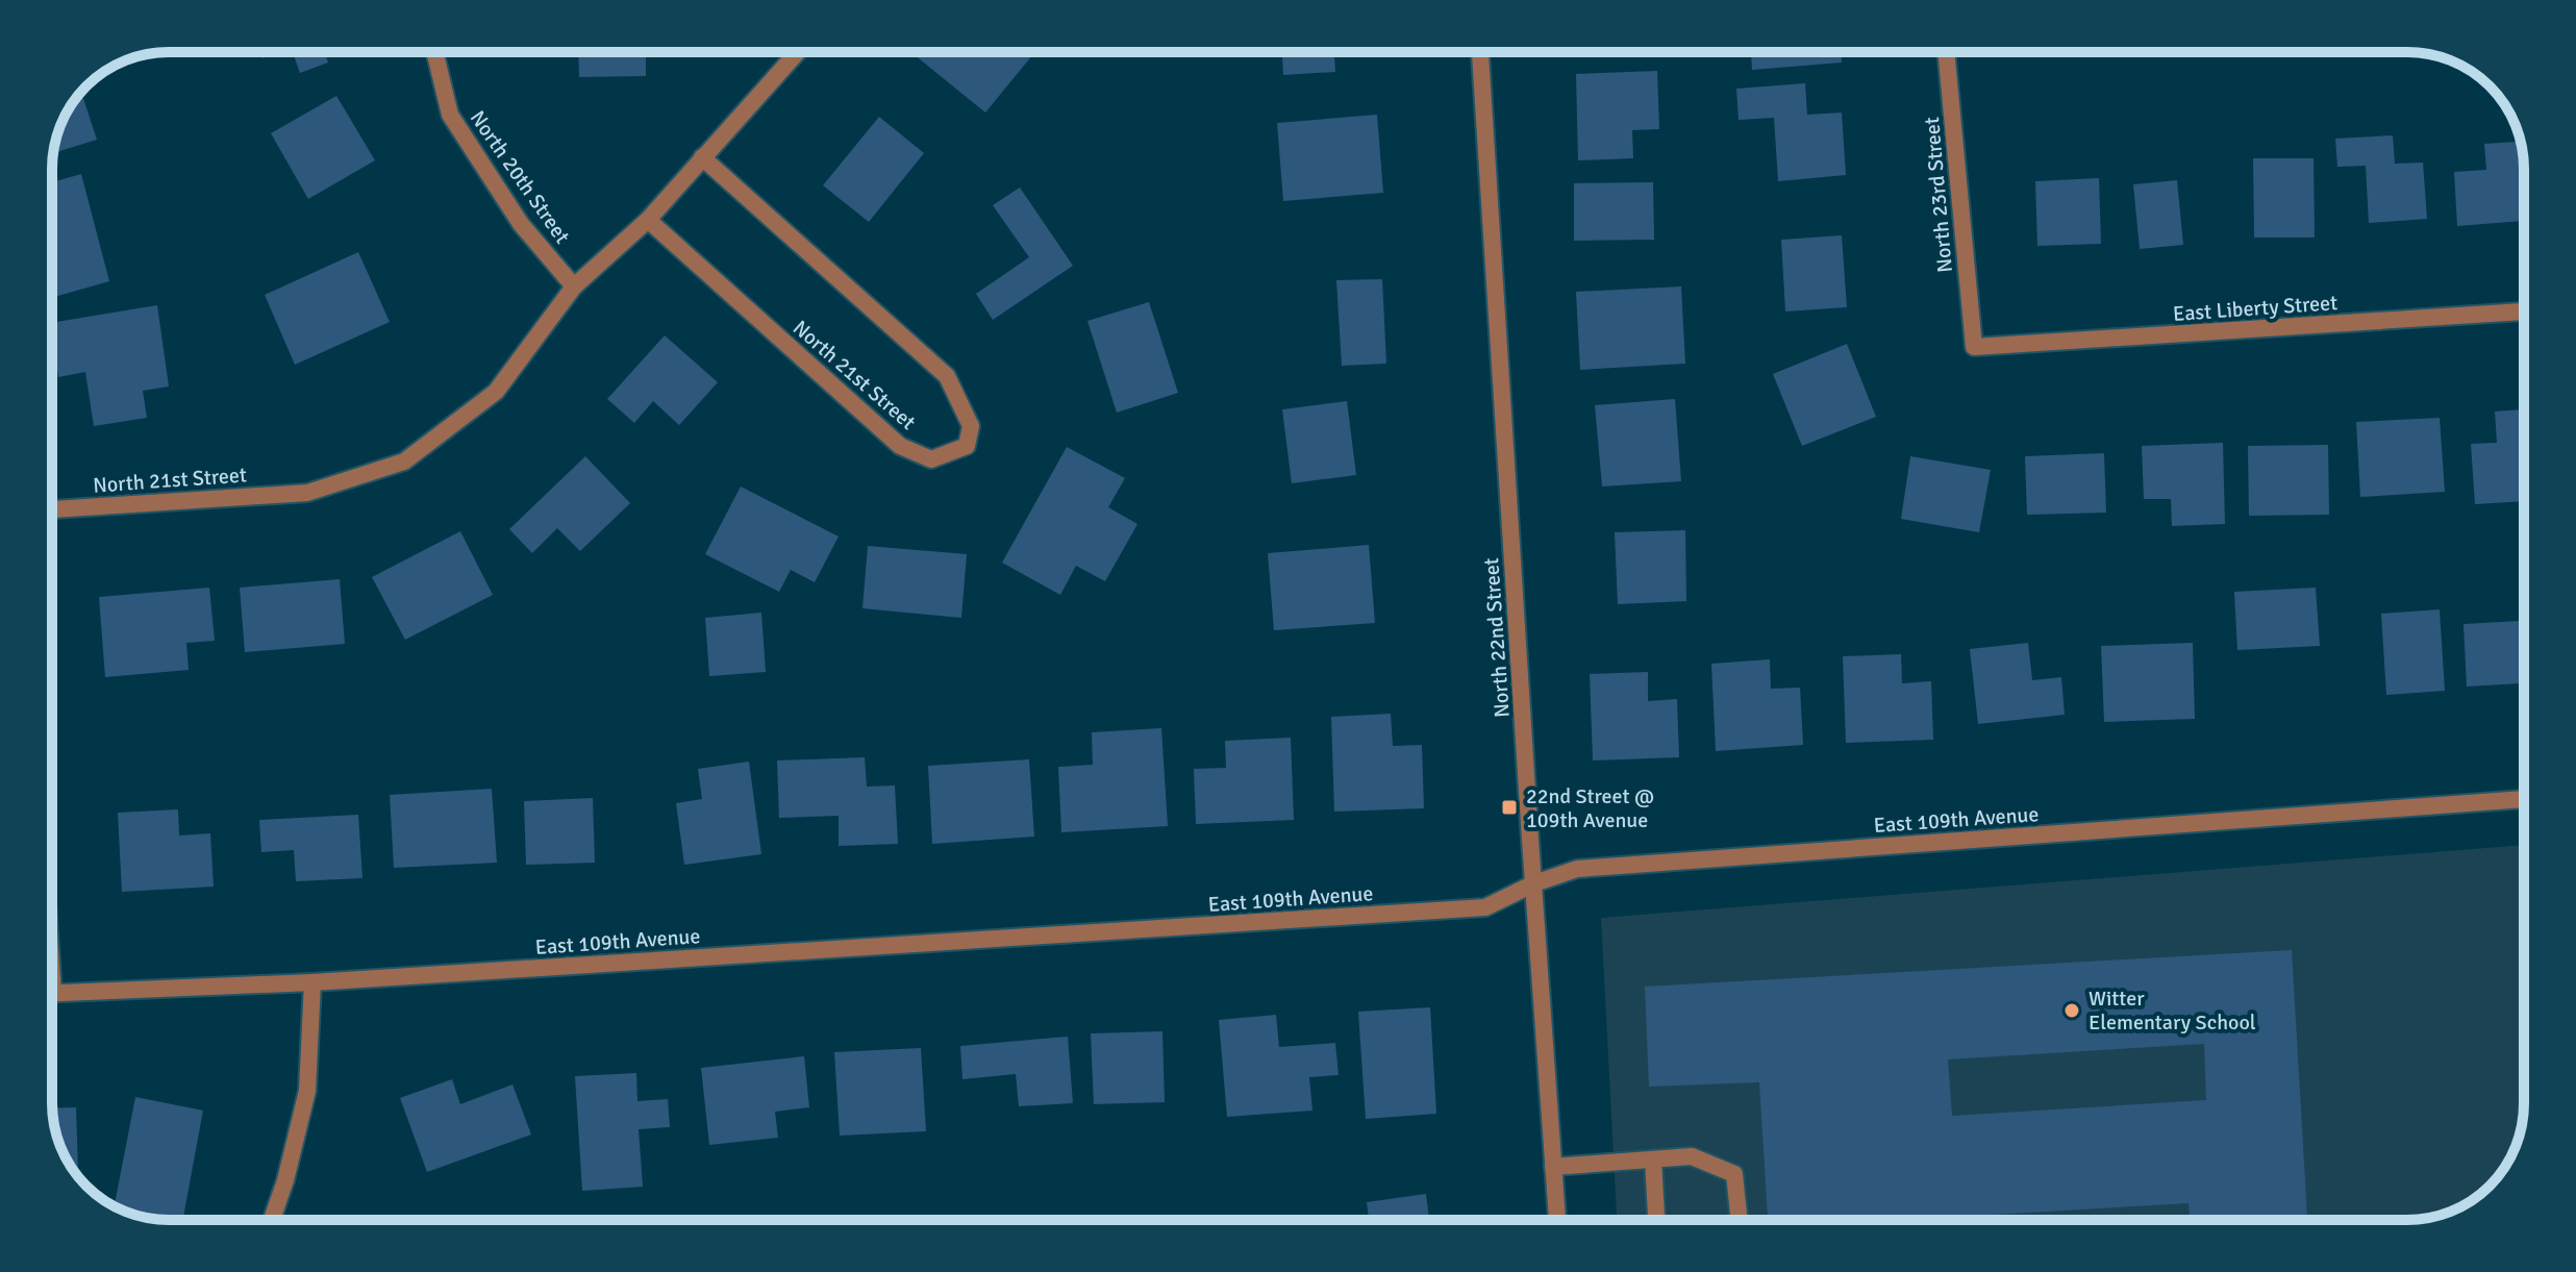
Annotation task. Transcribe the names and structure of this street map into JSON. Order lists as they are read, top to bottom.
{
  "streets": {
    "street": [
      "North 20th Street",
      "North 23rd Street",
      "East Liberty Street",
      "North 21st Street",
      "North 22nd Street",
      "East 109th Avenue"
    ]
  },
  "crossings": [
    ["North 20th Street", "North 21st Street"],
    ["North 23rd Street", "East Liberty Street"],
    ["North 22nd Street", "East 109th Avenue"]
  ],
  "places": {
    "transit": ["22nd Street @ 109th Avenue"],
    "other": ["Witter Elementary School"]
  }
}
